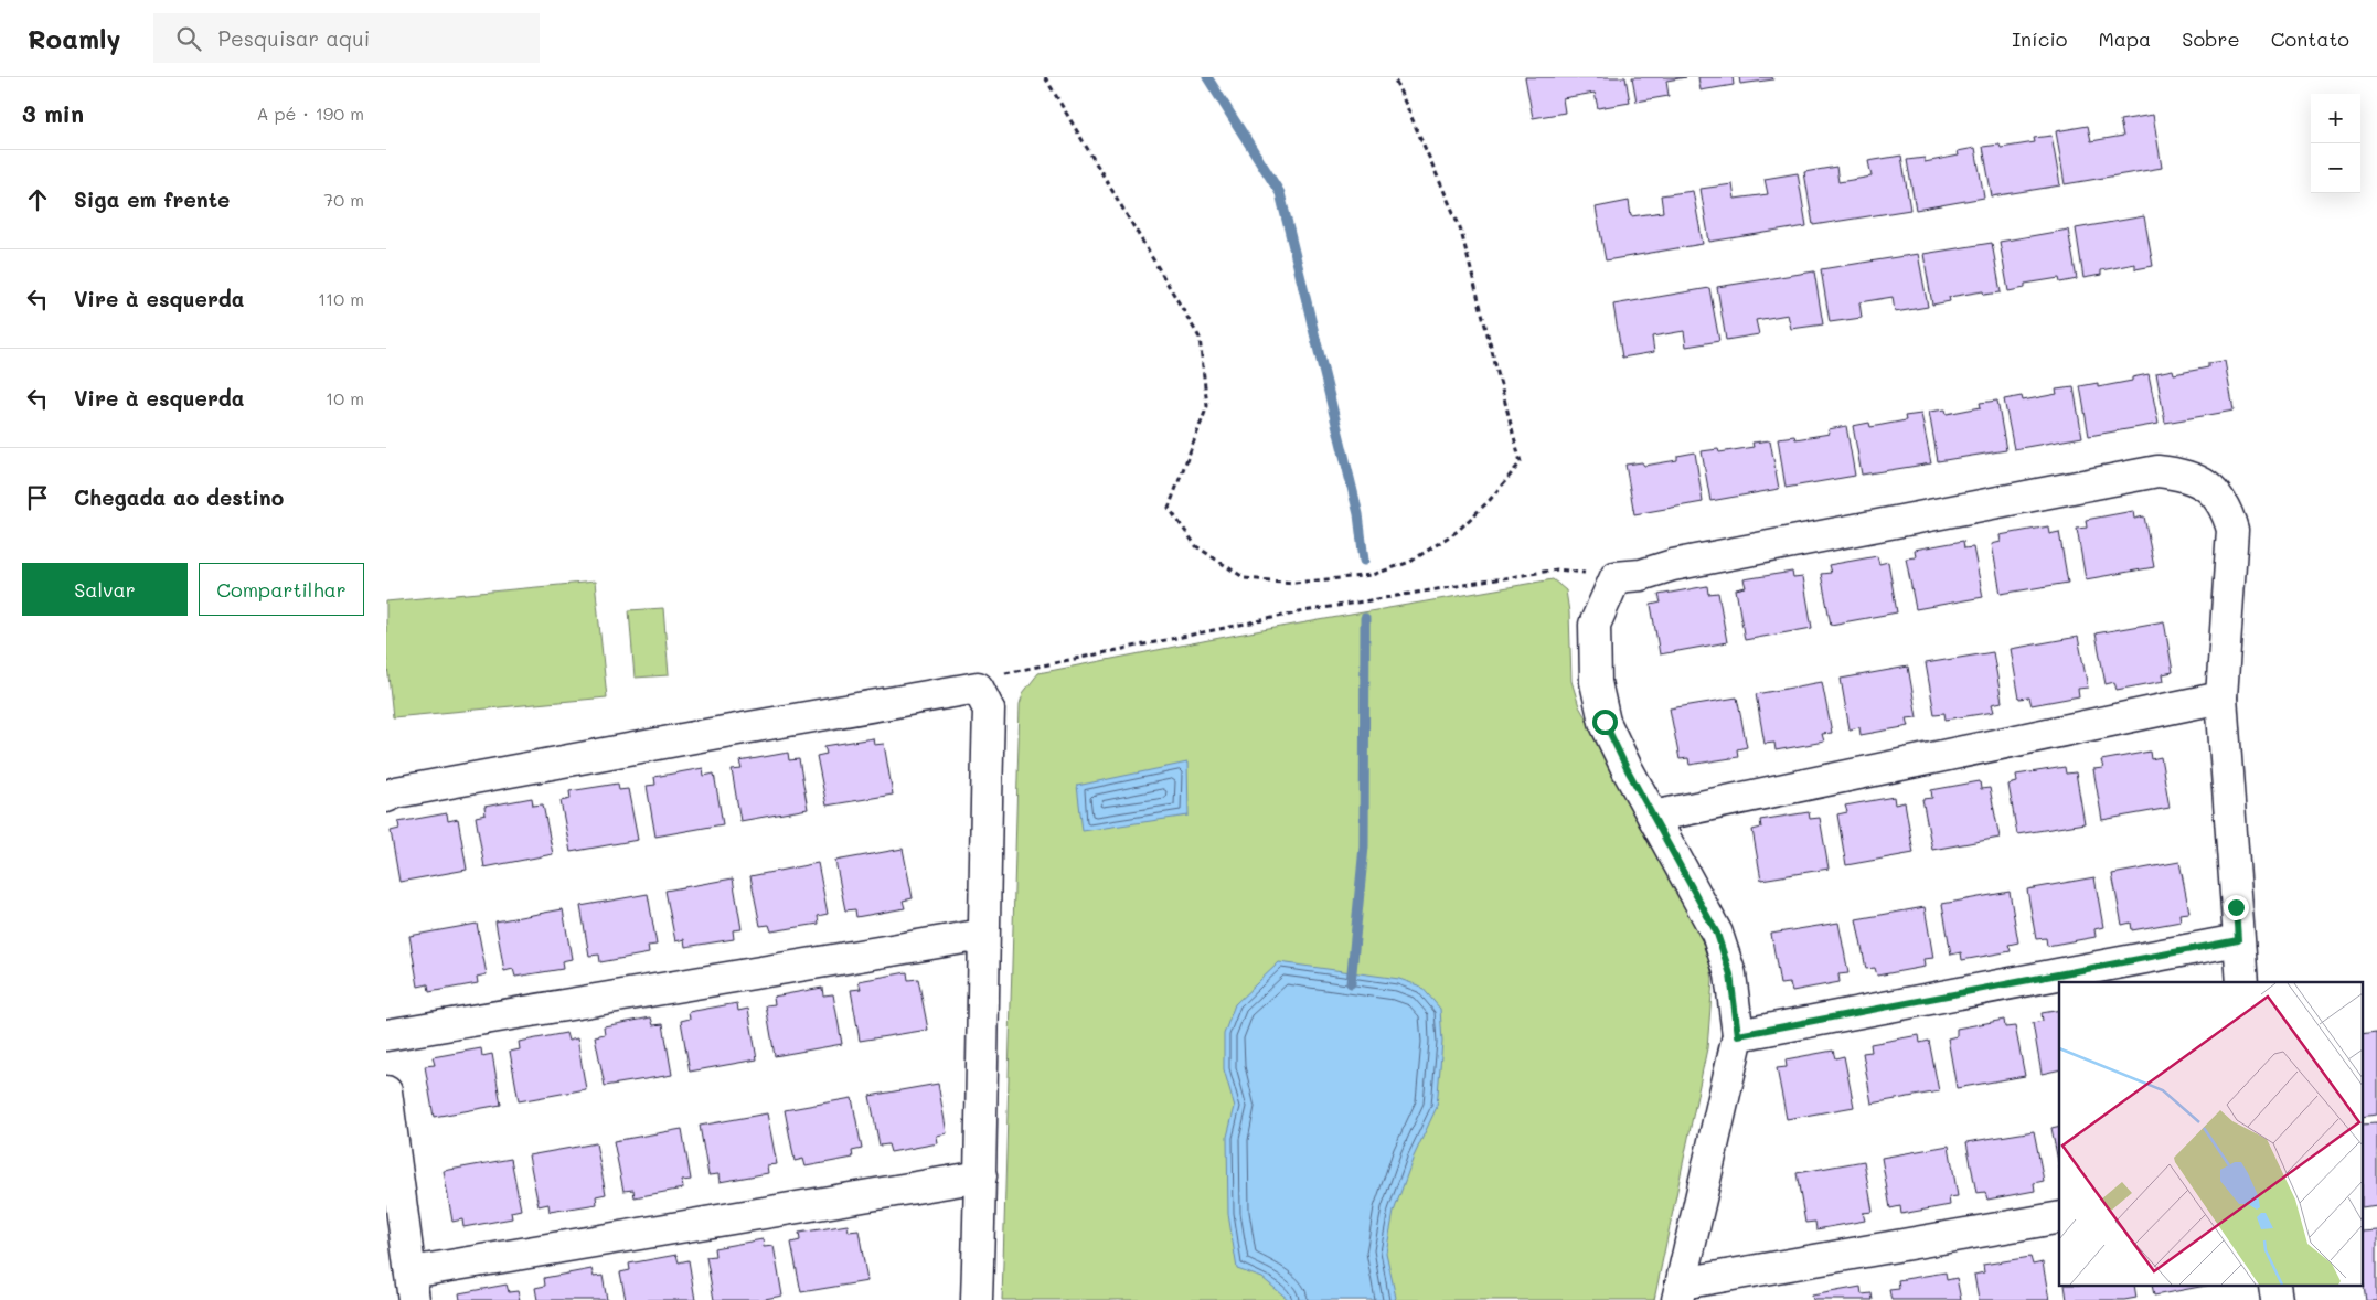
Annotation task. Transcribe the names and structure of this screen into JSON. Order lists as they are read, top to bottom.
{
  "page": {
    "header": "Roamly",
    "search": "Pesquisar aqui",
    "nav": [
      "Início",
      "Mapa",
      "Sobre",
      "Contato"
    ],
    "heading": ["3 min", "A pé · 190 m"],
    "map_buttons": ["+", "−"],
    "list": [
      ["Siga em frente", "70 m"],
      ["Vire à esquerda", "110 m"],
      ["Vire à esquerda", "10 m"],
      "Chegada ao destino"
    ],
    "buttons": ["Salvar", "Compartilhar"]
  }
}
